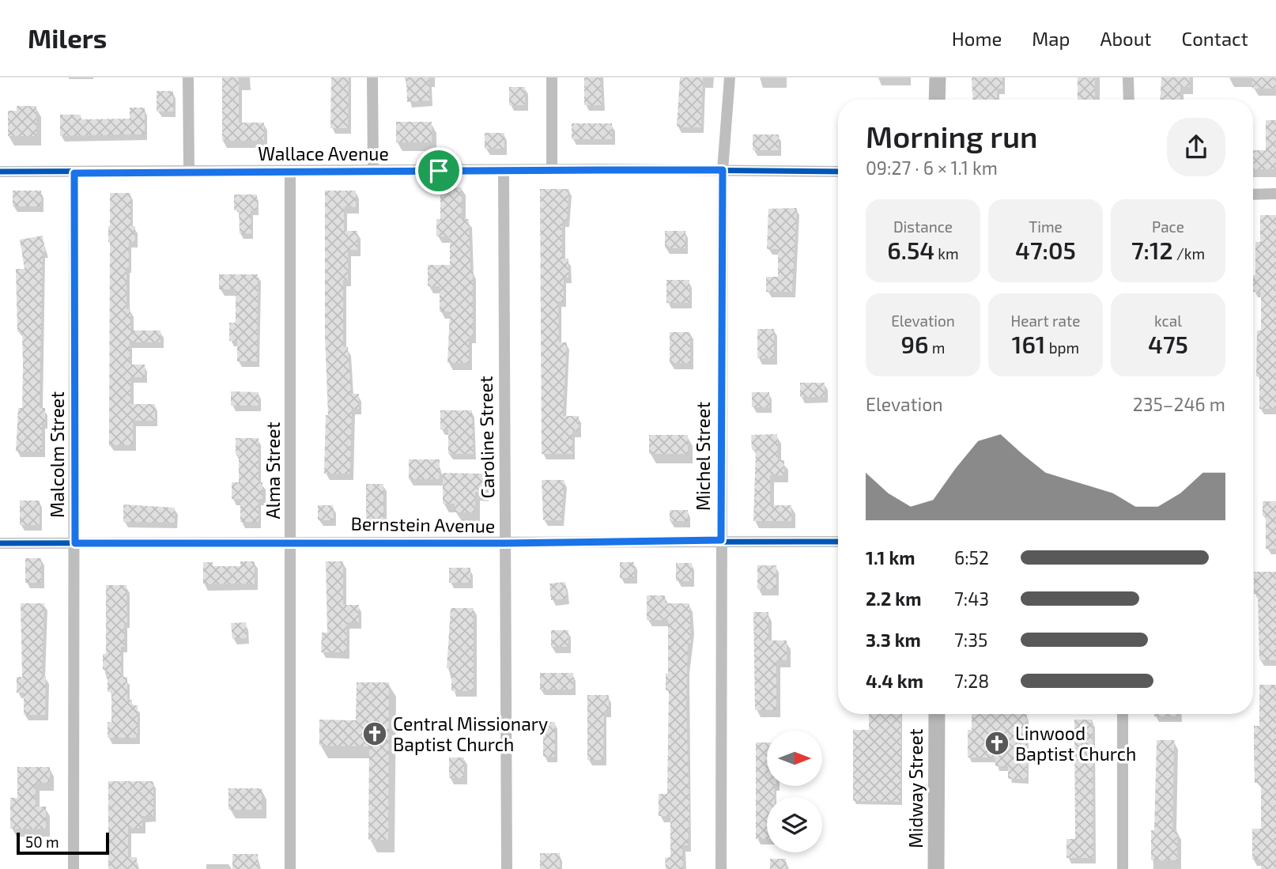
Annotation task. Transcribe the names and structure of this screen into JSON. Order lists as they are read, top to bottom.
{
  "streets": {
    "street": [
      "Wallace Avenue",
      "Caroline Street",
      "Malcolm Street",
      "Michel Street",
      "Alma Street",
      "Bernstein Avenue",
      "Midway Street"
    ]
  },
  "crossings": [
    ["Wallace Avenue", "Caroline Street"],
    ["Wallace Avenue", "Malcolm Street"],
    ["Wallace Avenue", "Michel Street"],
    ["Wallace Avenue", "Alma Street"],
    ["Caroline Street", "Bernstein Avenue"],
    ["Malcolm Street", "Bernstein Avenue"],
    ["Michel Street", "Bernstein Avenue"],
    ["Alma Street", "Bernstein Avenue"]
  ],
  "places": {
    "church": ["Central Missionary Baptist Church", "Linwood Baptist Church"]
  },
  "scale_bar": "50 m",
  "north": "right",
  "page": {
    "header": "Milers",
    "nav": [
      "Home",
      "Map",
      "About",
      "Contact"
    ],
    "heading": ["Morning run", "09:27 · 6 × 1.1 km"],
    "stats": [
      ["Distance", "6.54 km"],
      ["Time", "47:05"],
      ["Pace", "7:12 /km"],
      ["Elevation", "96 m"],
      ["Heart rate", "161 bpm"],
      ["kcal", "475"]
    ],
    "chart": ["Elevation", "235–246 m"],
    "list": [
      {
        "name": "1.1 km",
        "note": "6:52"
      },
      {
        "name": "2.2 km",
        "note": "7:43"
      },
      {
        "name": "3.3 km",
        "note": "7:35"
      },
      {
        "name": "4.4 km",
        "note": "7:28"
      }
    ],
    "scale": "50 m"
  }
}
